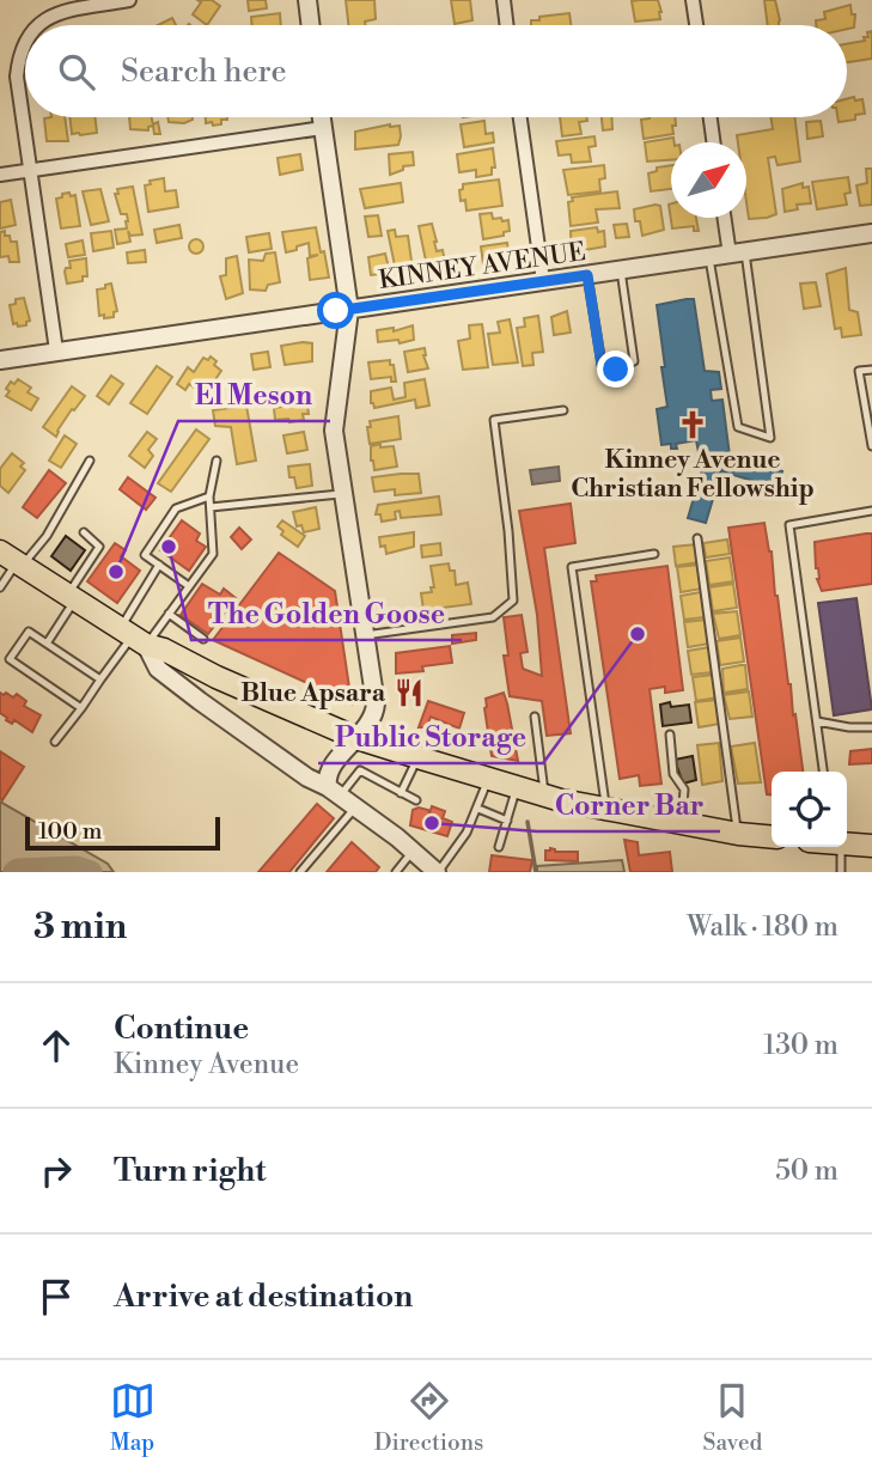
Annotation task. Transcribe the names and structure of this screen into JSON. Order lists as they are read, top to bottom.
{
  "streets": {
    "street": ["KINNEY AVENUE"]
  },
  "places": {
    "church": ["Kinney Avenue Christian Fellowship"],
    "other": [
      "The Golden Goose",
      "El Meson",
      "Public Storage",
      "Corner Bar"
    ],
    "restaurant": ["Blue Apsara"]
  },
  "scale_bar": "100 m",
  "north": "top right",
  "page": {
    "search": "Search here",
    "scale": "100 m",
    "heading": ["3 min", "Walk · 180 m"],
    "list": [
      ["Continue", "Kinney Avenue", "130 m"],
      ["Turn right", "50 m"],
      "Arrive at destination"
    ],
    "nav": ["Map", "Directions", "Saved"]
  }
}
